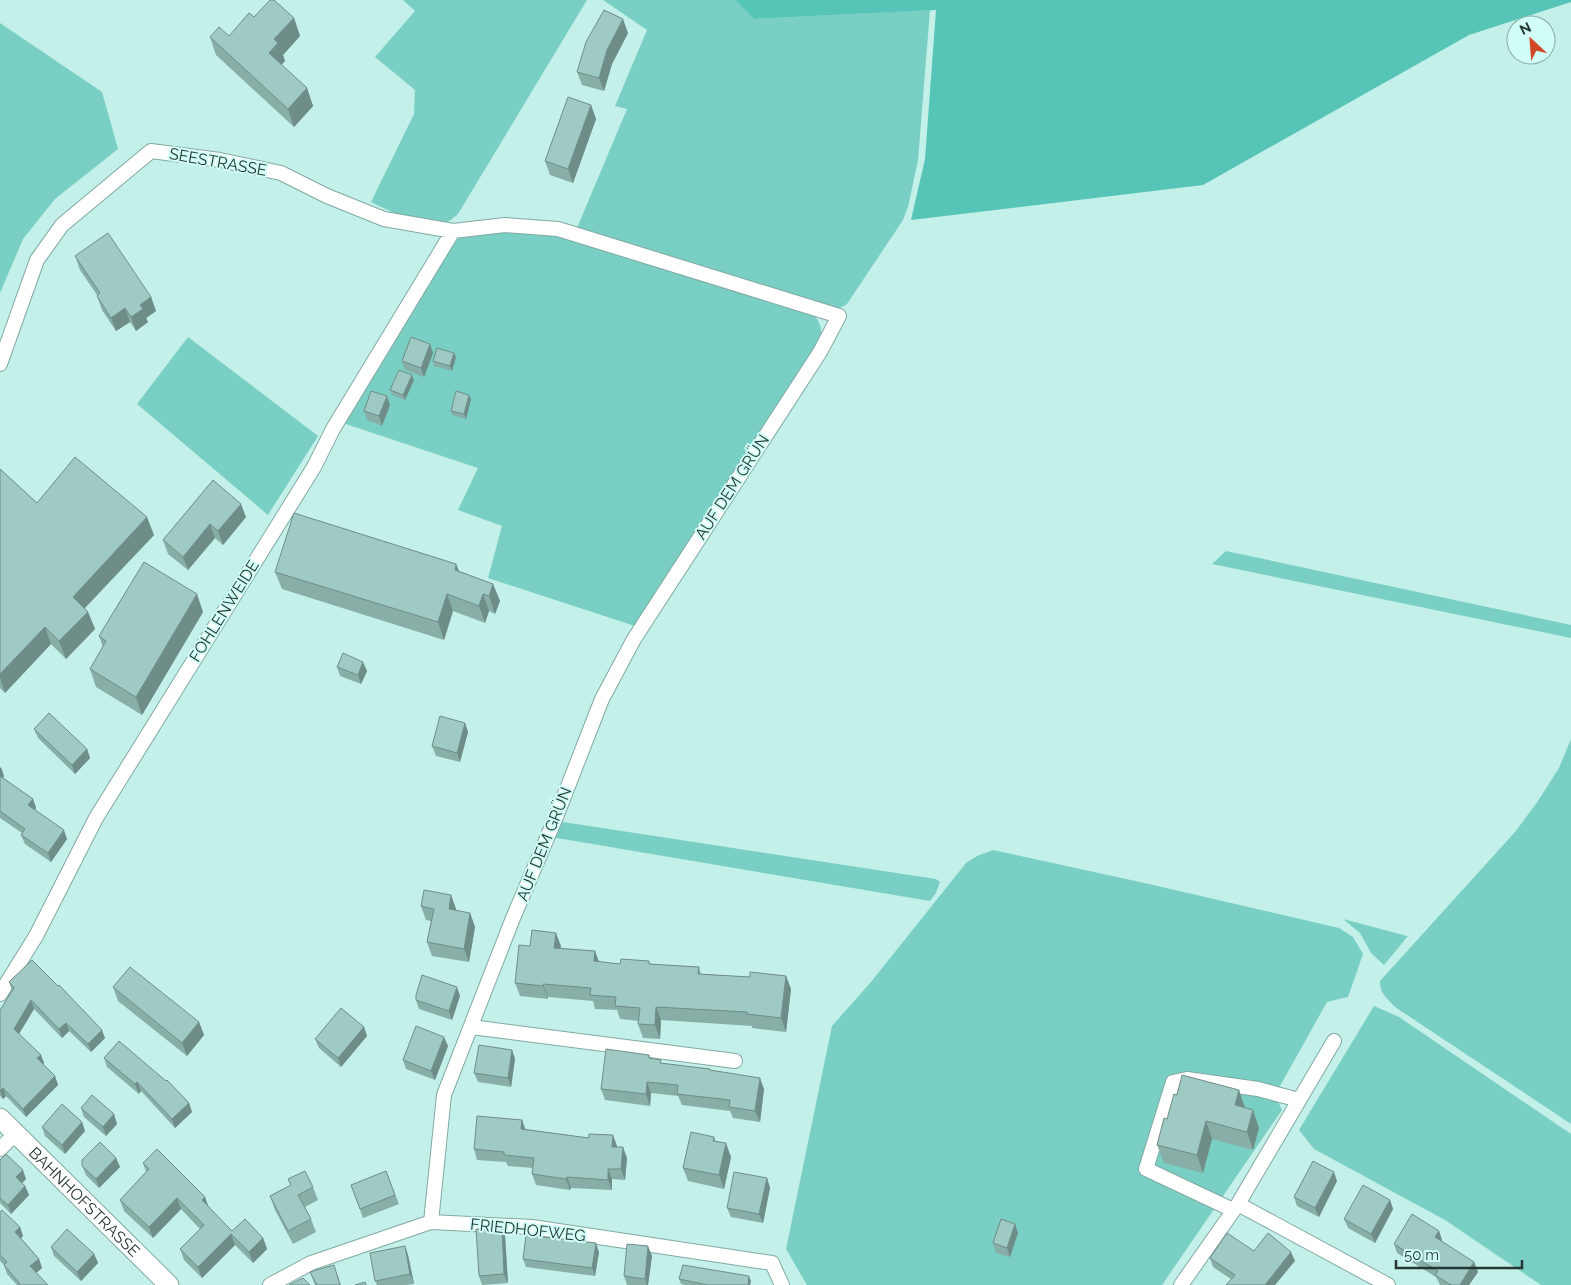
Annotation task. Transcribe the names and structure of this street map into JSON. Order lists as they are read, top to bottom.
{
  "streets": {
    "street": [
      "SEESTRASSE",
      "AUF DEM GRÜN",
      "FOHLENWEIDE",
      "BAHNHOFSTRASSE",
      "FRIEDHOFWEG"
    ]
  },
  "crossings": [
    ["SEESTRASSE", "AUF DEM GRÜN"],
    ["SEESTRASSE", "FOHLENWEIDE"],
    ["AUF DEM GRÜN", "FOHLENWEIDE"],
    ["AUF DEM GRÜN", "FRIEDHOFWEG"]
  ],
  "scale_bar": "50 m",
  "north": "top left"
}
